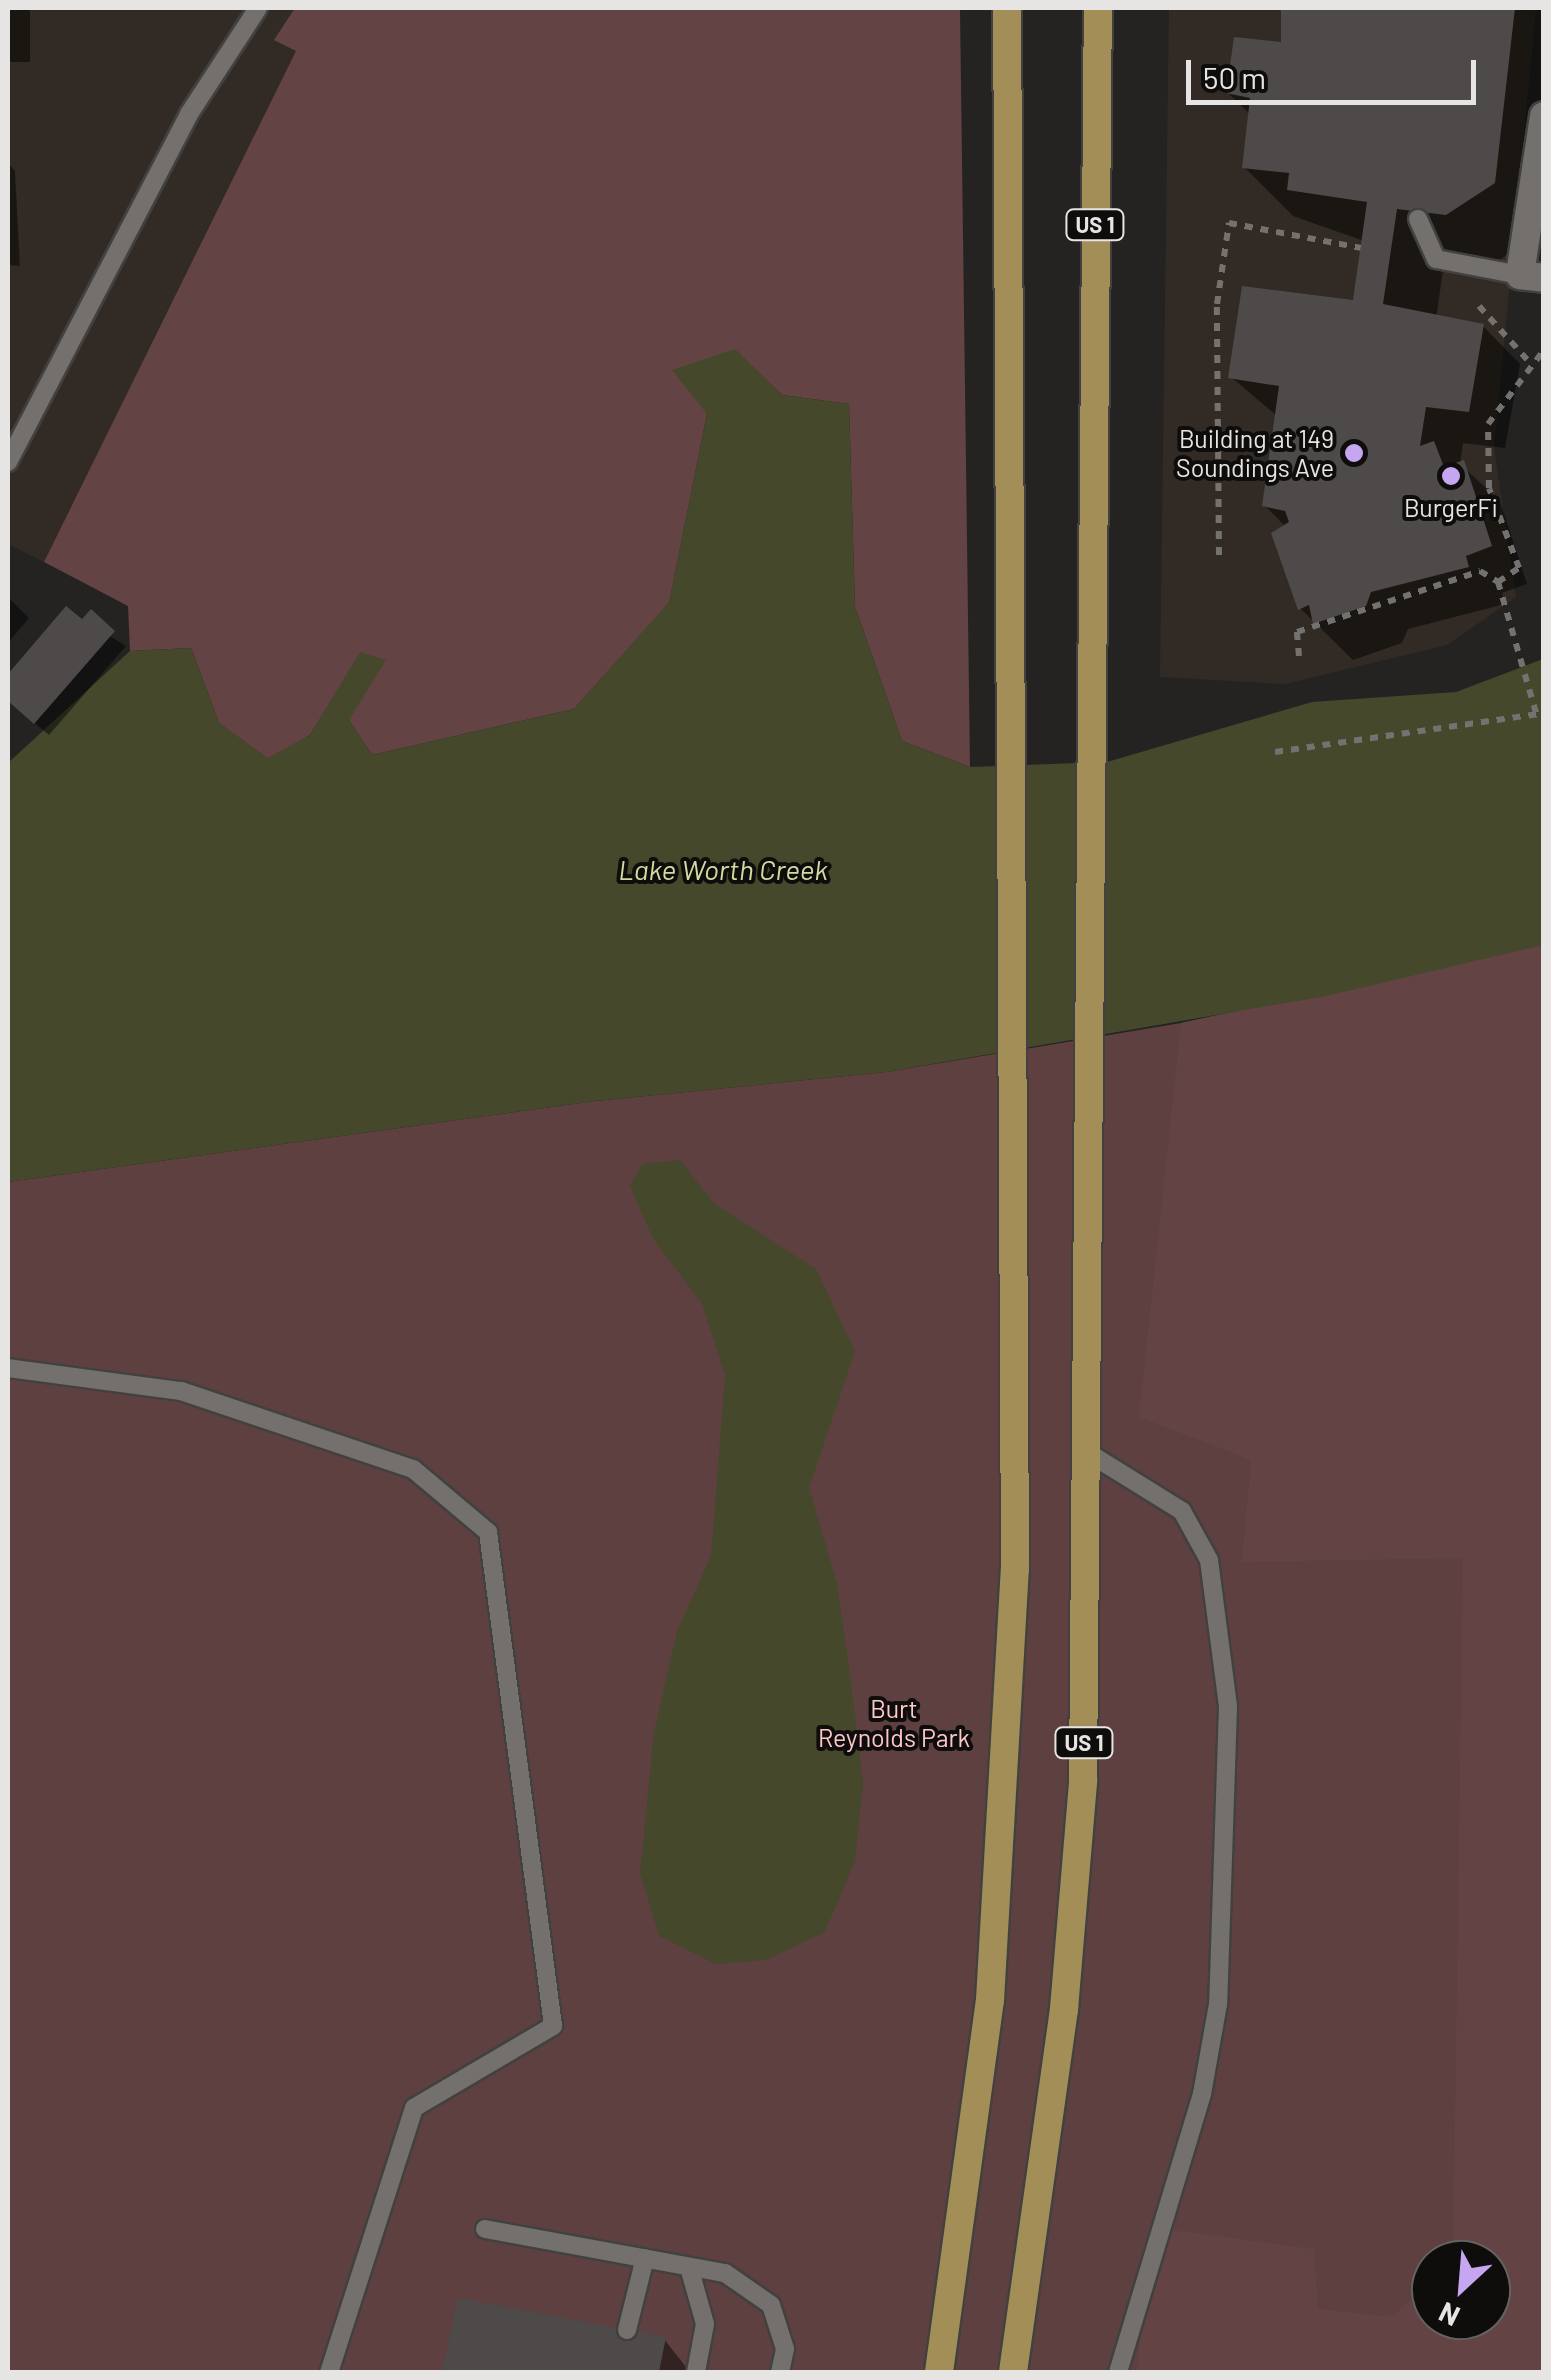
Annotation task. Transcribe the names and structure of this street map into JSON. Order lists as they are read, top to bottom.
{
  "streets": {
    "main road": ["US 1"]
  },
  "water": ["Lake Worth Creek"],
  "parks": ["Burt Reynolds Park"],
  "places": ["Building at 149 Soundings Ave", "BurgerFi"],
  "scale_bar": "50 m",
  "north": "bottom left"
}
